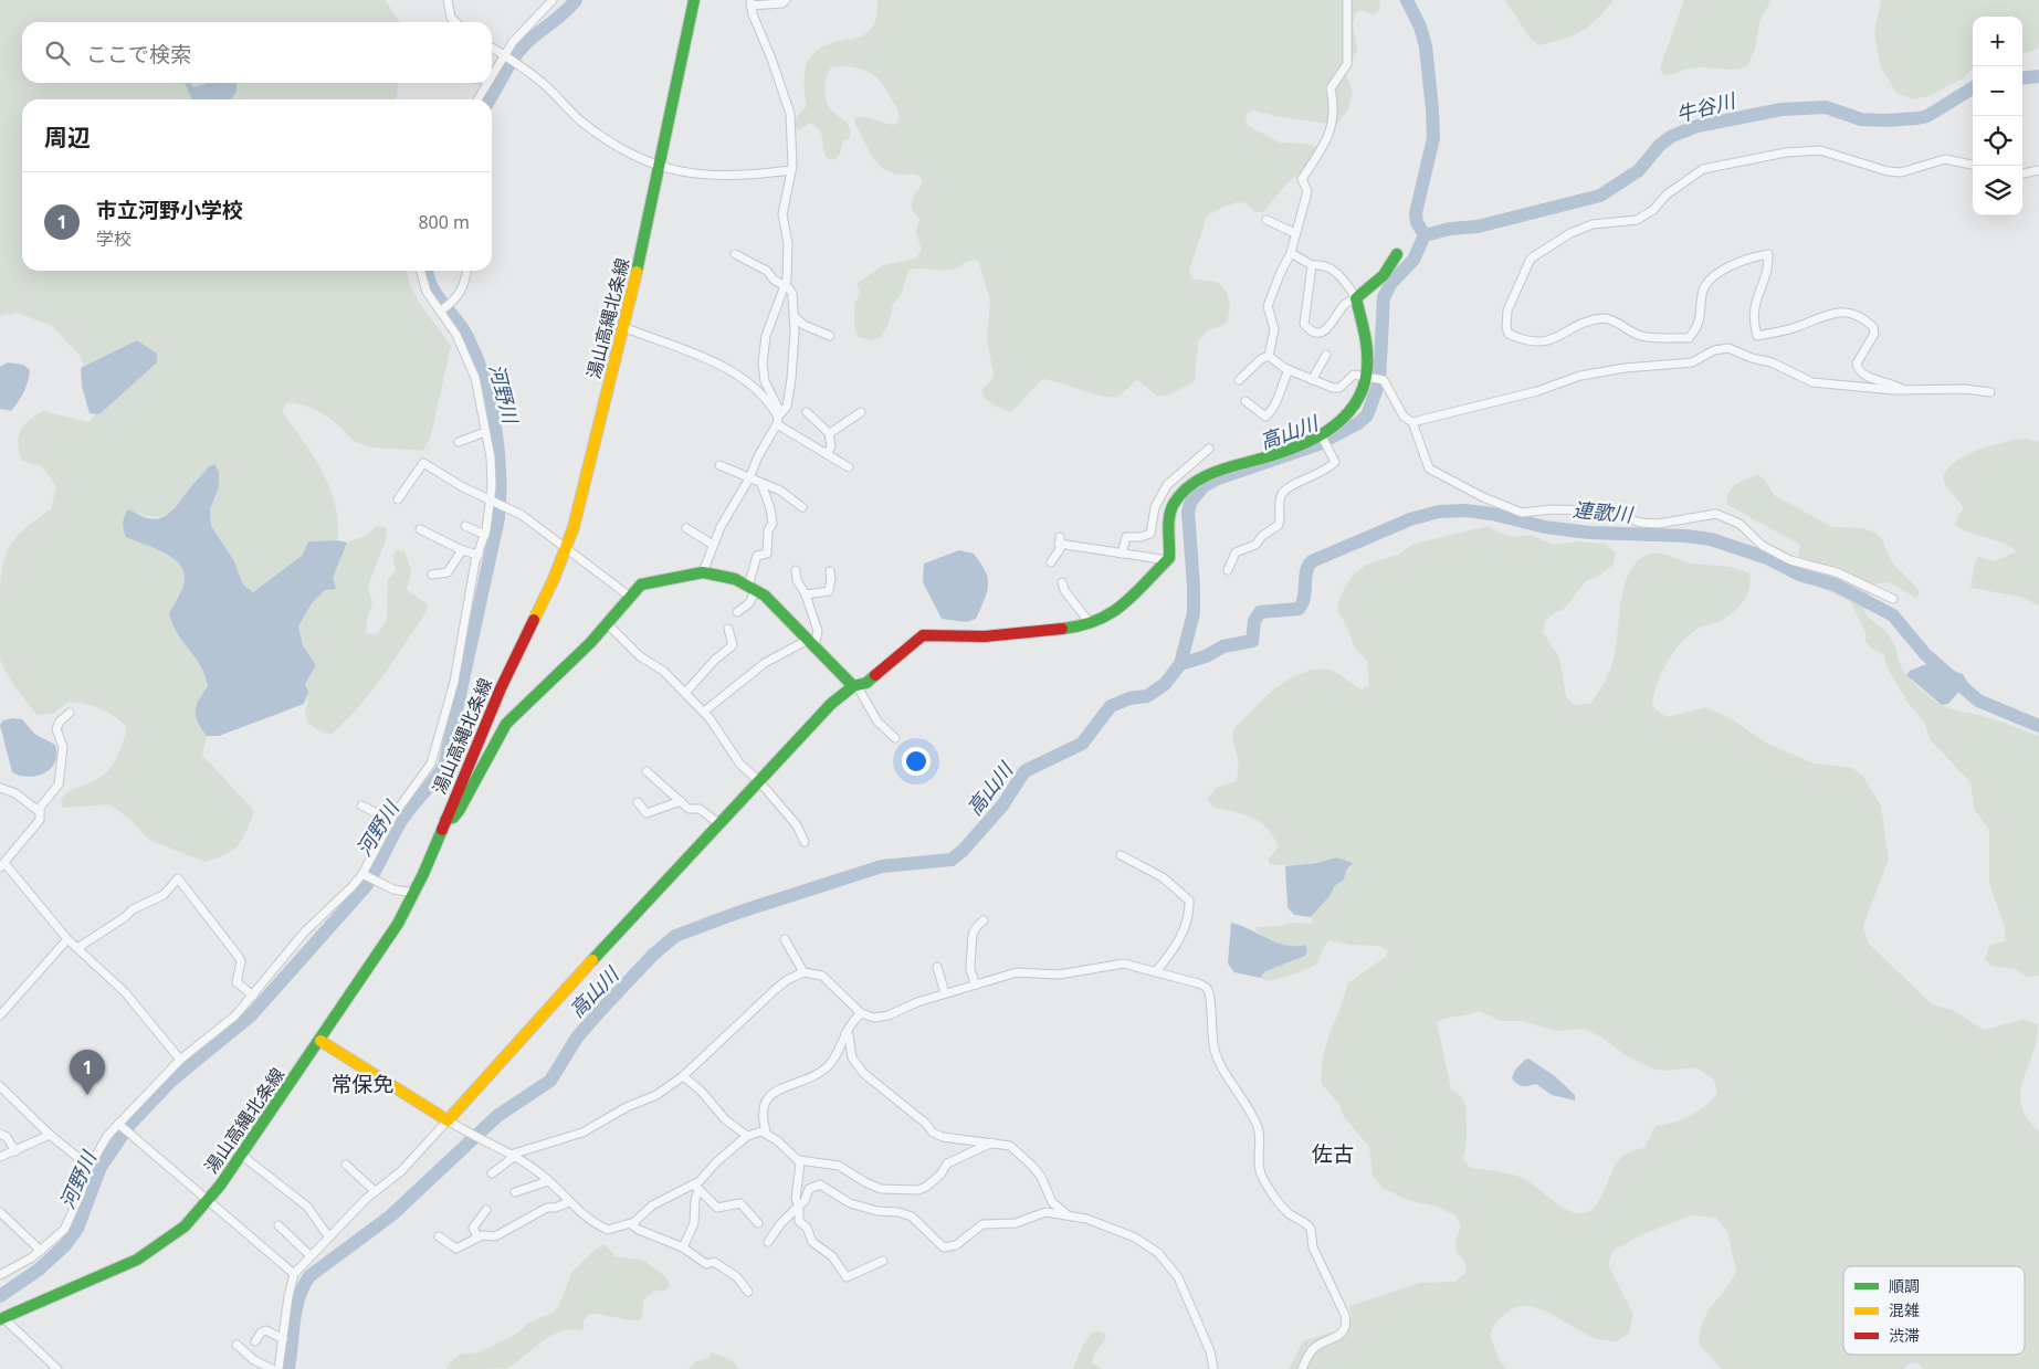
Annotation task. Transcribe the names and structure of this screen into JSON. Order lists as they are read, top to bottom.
{
  "streets": {
    "street": ["湯山高縄北条線"]
  },
  "districts": ["常保免", "佐古"],
  "water": [
    "牛谷川",
    "河野川",
    "高山川",
    "連歌川"
  ],
  "legend": ["順調", "混雑", "渋滞"],
  "page": {
    "map_buttons": ["+", "−"],
    "search": "ここで検索",
    "heading": "周辺",
    "list": [
      {
        "mark": "1",
        "name": "市立河野小学校",
        "note": "学校",
        "value": "800 m"
      }
    ],
    "pins": "1"
  }
}
